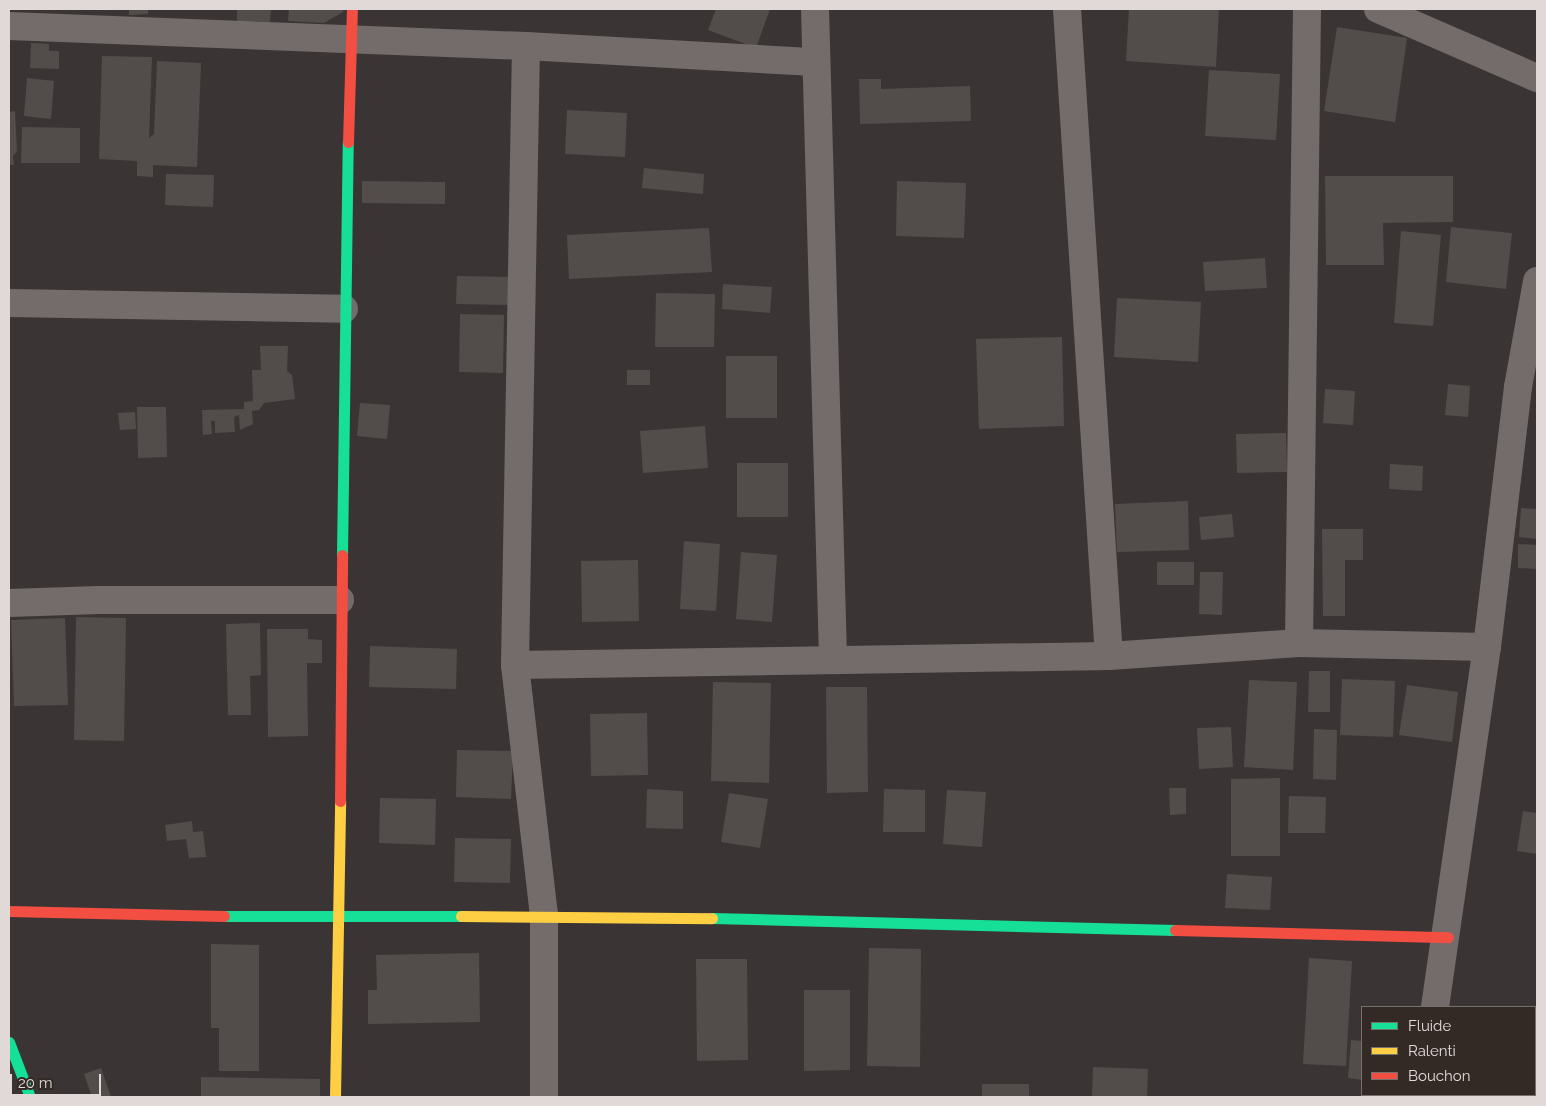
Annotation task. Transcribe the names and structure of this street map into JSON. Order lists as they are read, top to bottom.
{
  "legend": ["Fluide", "Ralenti", "Bouchon"],
  "scale_bar": "20 m"
}
